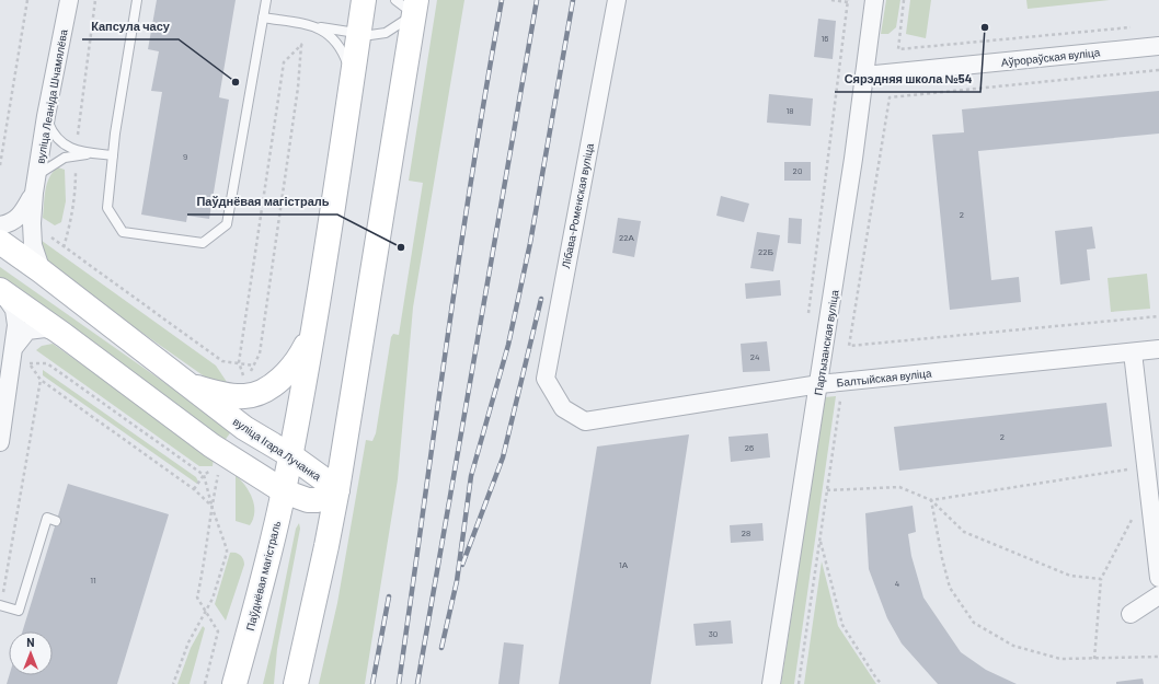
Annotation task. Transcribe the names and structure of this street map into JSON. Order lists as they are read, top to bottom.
{
  "streets": {
    "main road": ["вуліца Ігара Лучанка", "Паўднёвая магістраль"],
    "street": [
      "Аўрораўская вуліца",
      "вуліца Леаніда Шчамялёва",
      "Лібава-Роменская вуліца",
      "Партызанская вуліца",
      "Балтыйская вуліца"
    ]
  },
  "crossings": [
    ["Аўрораўская вуліца", "Партызанская вуліца"],
    ["вуліца Леаніда Шчамялёва", "вуліца Ігара Лучанка"],
    ["Лібава-Роменская вуліца", "Балтыйская вуліца"],
    ["Партызанская вуліца", "Балтыйская вуліца"],
    ["вуліца Ігара Лучанка", "Паўднёвая магістраль"]
  ],
  "places": ["Сярэдняя школа №54", "Капсула часу", "Паўднёвая магістраль"],
  "house_numbers": [
    "16",
    "18",
    "9",
    "20",
    "2",
    "22А",
    "22Б",
    "24",
    "2",
    "26",
    "28",
    "1А",
    "11",
    "4",
    "30"
  ],
  "north": "top"
}
